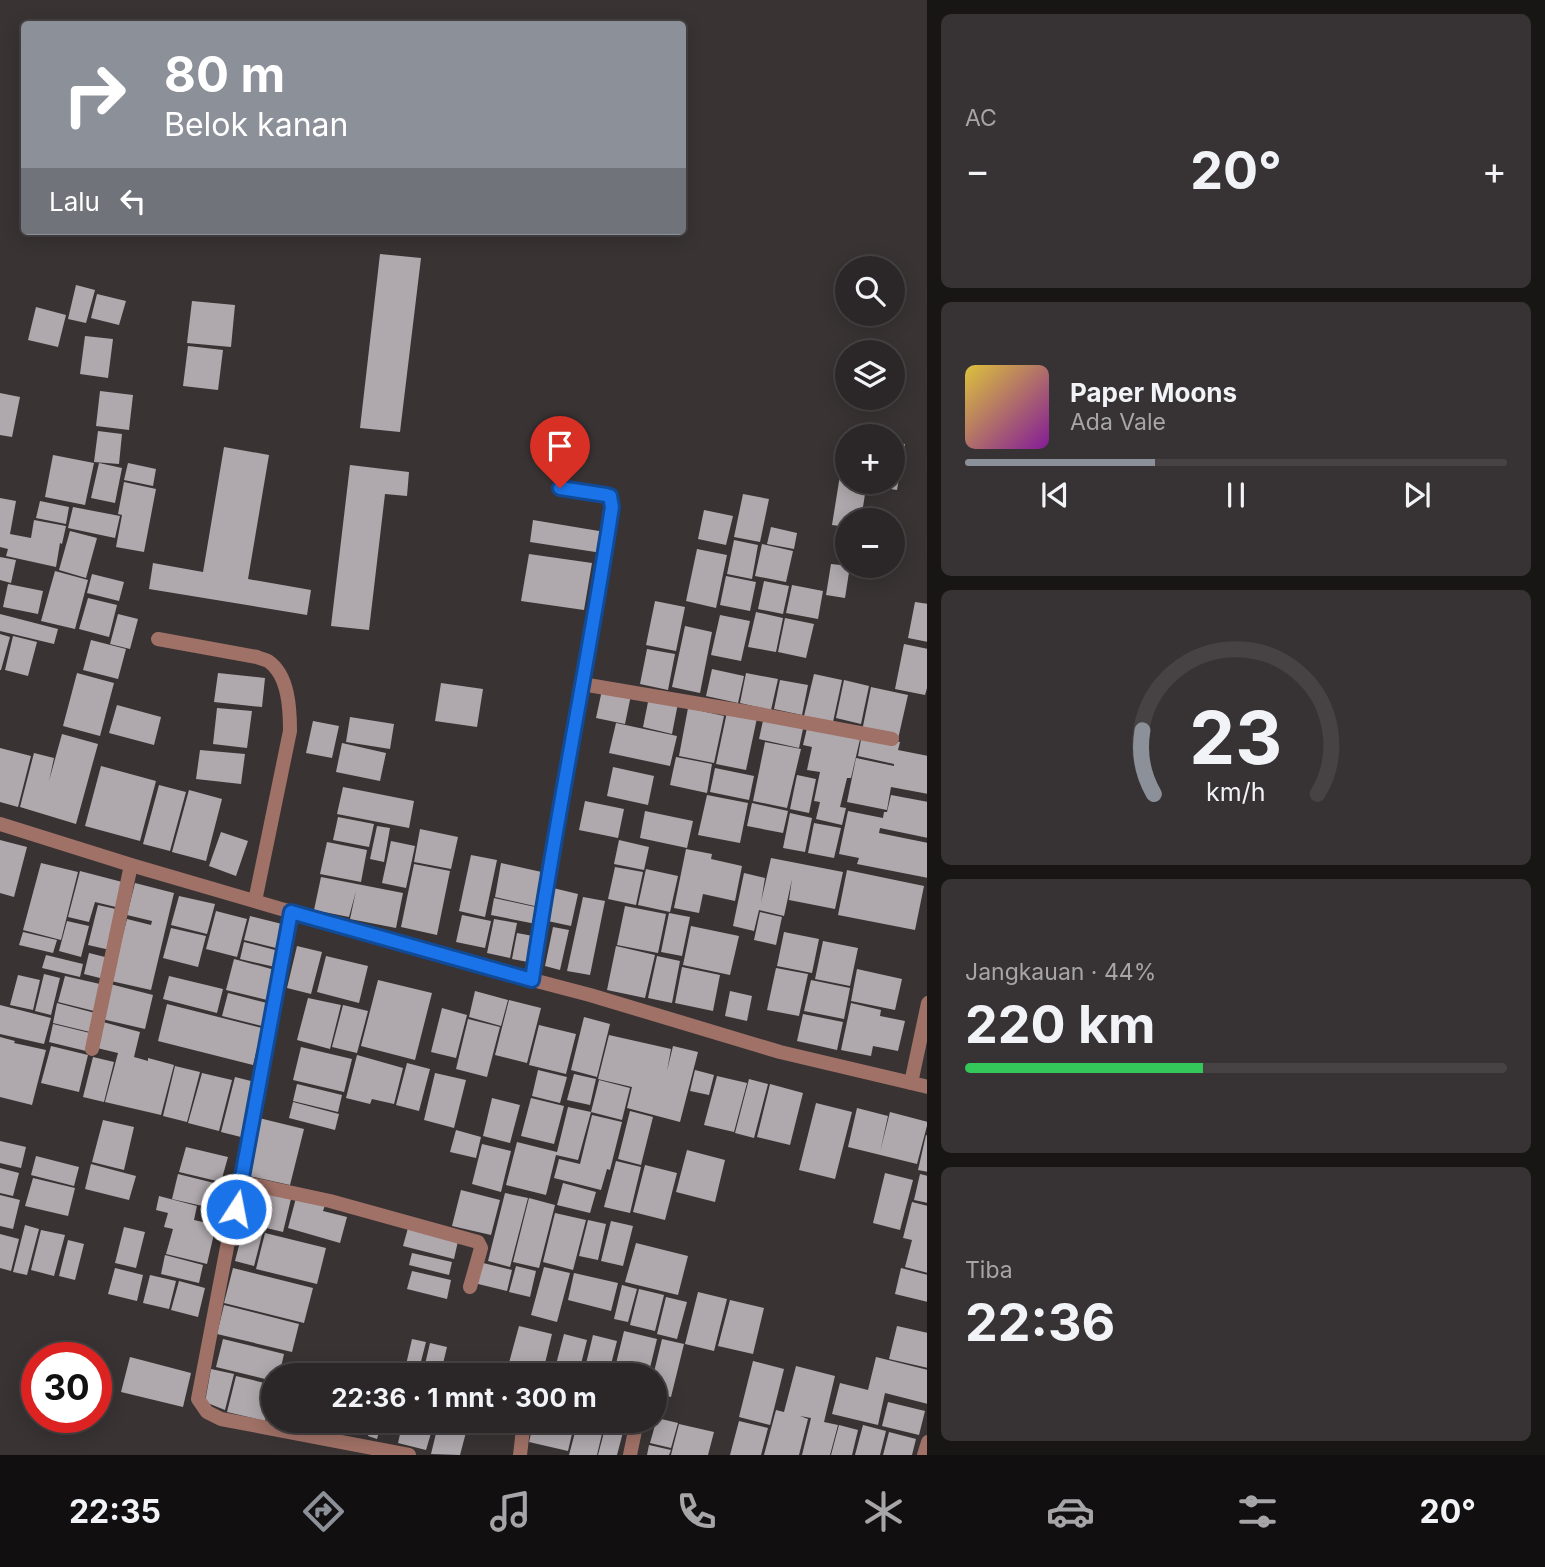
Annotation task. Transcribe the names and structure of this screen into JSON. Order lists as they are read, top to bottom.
{
  "page": {
    "tile": [
      "AC",
      ["Jangkauan · 44%", "220 km"],
      ["Tiba", "22:36"]
    ],
    "turn": ["80 m", "Belok kanan"],
    "heat": ["−", "20°", "+"],
    "then": "Lalu",
    "map_buttons": ["+", "−"],
    "song": ["Paper Moons", "Ada Vale"],
    "limit": "30",
    "trip": "22:36 · 1 mnt · 300 m",
    "tabs": ["22:35", "20°"],
    "gauge": ["23", "km/h"]
  }
}
